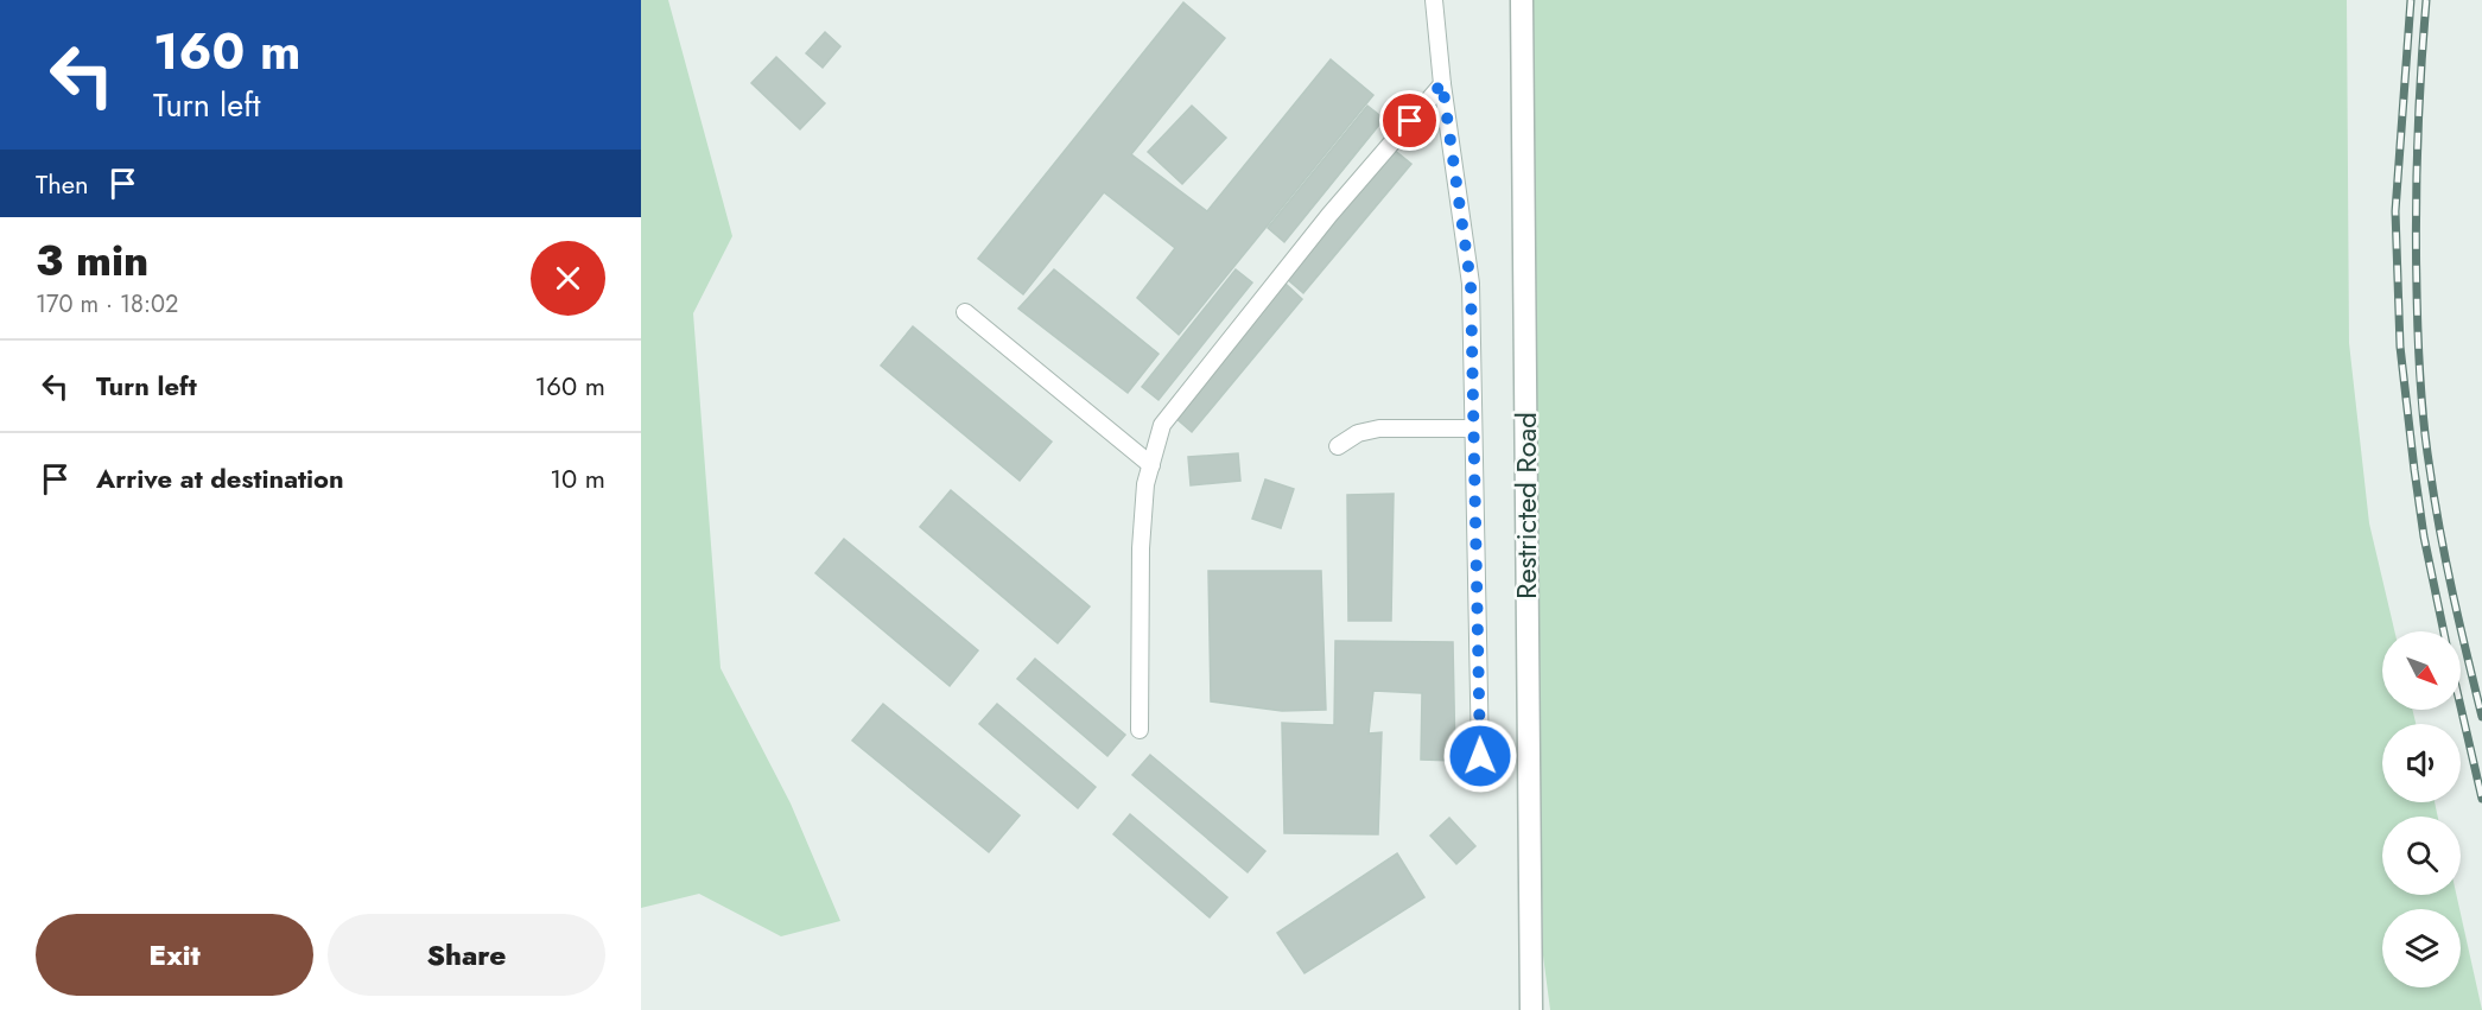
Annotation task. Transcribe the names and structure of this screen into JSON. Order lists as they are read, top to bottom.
{
  "streets": {
    "street": ["Restricted Road"]
  },
  "north": "bottom right",
  "page": {
    "turn": ["160 m", "Turn left"],
    "then": "Then",
    "heading": ["3 min", "170 m · 18:02"],
    "list": [
      {
        "name": "Turn left",
        "value": "160 m"
      },
      {
        "name": "Arrive at destination",
        "value": "10 m"
      }
    ],
    "buttons": ["Exit", "Share"]
  }
}
